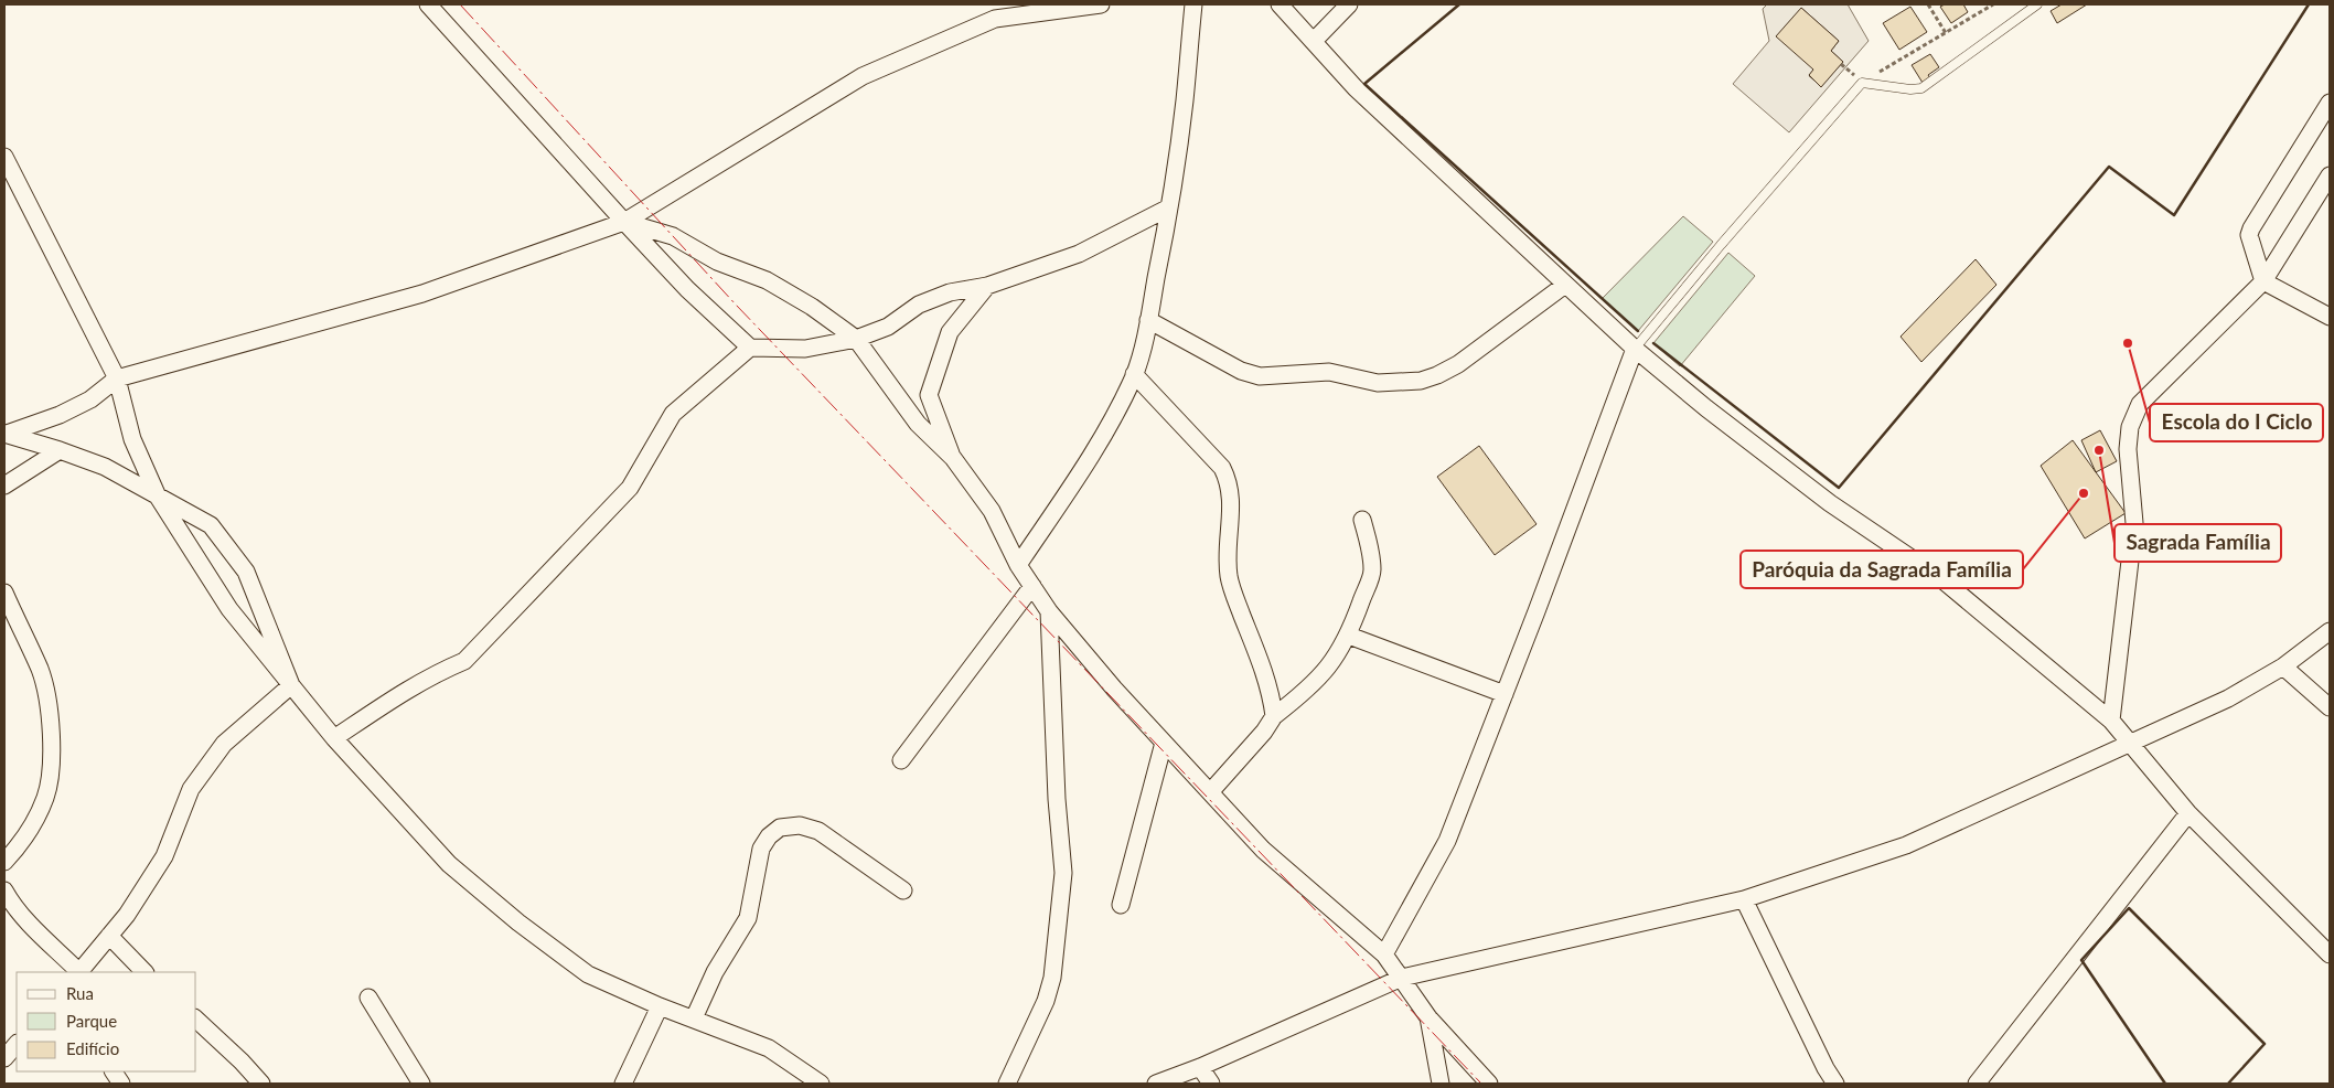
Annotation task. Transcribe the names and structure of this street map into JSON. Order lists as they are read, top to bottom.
{
  "places": ["Escola do I Ciclo", "Sagrada Família", "Paróquia da Sagrada Família"],
  "legend": ["Rua", "Parque", "Edifício"]
}
